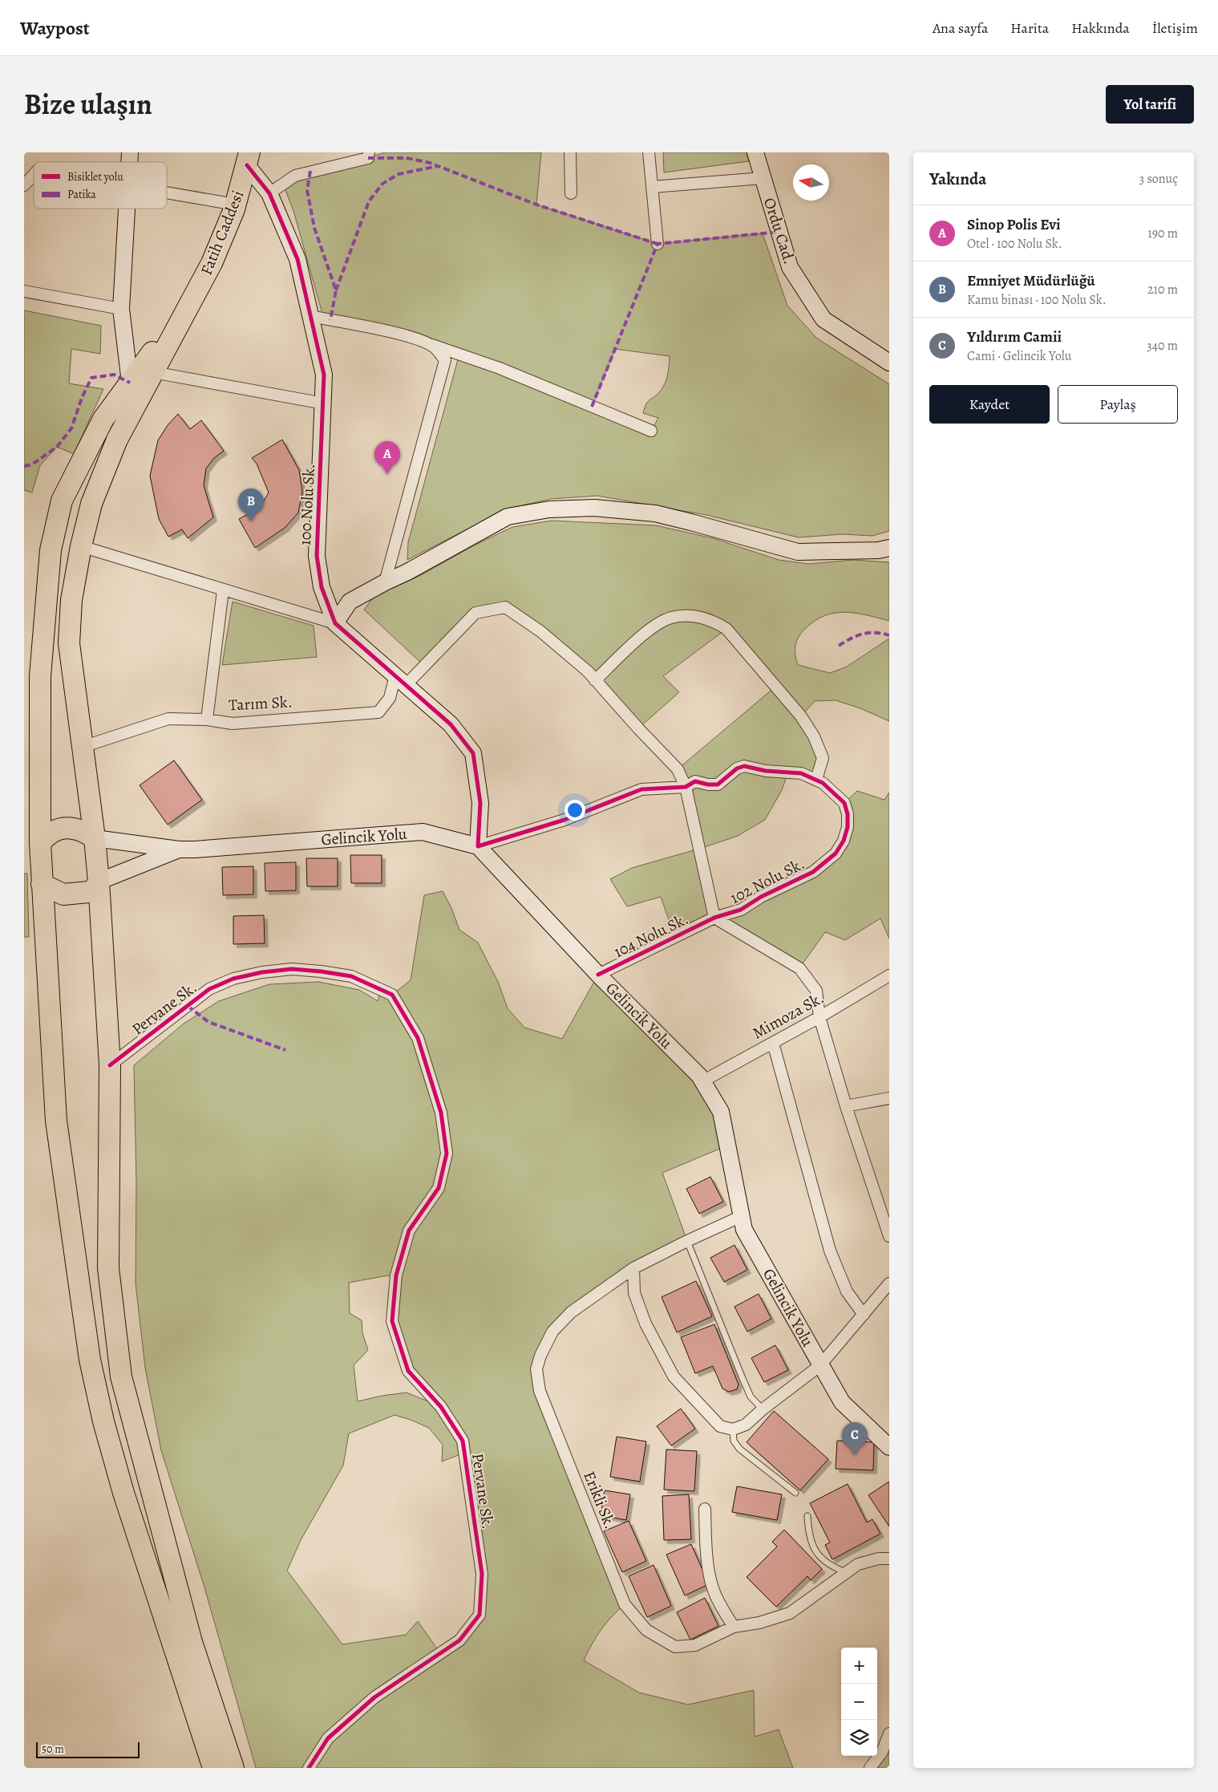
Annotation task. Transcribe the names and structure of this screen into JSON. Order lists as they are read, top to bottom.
{
  "streets": {
    "highway": ["Fatih Caddesi"],
    "street": [
      "Ordu Cad.",
      "100 Nolu Sk.",
      "Tarım Sk.",
      "Gelincik Yolu",
      "102 Nolu Sk.",
      "104 Nolu Sk.",
      "Pervane Sk.",
      "Mimoza Sk.",
      "Erikli Sk."
    ]
  },
  "crossings": [
    ["Fatih Caddesi", "100 Nolu Sk."],
    ["100 Nolu Sk.", "Tarım Sk."],
    ["100 Nolu Sk.", "Gelincik Yolu"],
    ["100 Nolu Sk.", "102 Nolu Sk."],
    ["Gelincik Yolu", "102 Nolu Sk."],
    ["Gelincik Yolu", "104 Nolu Sk."],
    ["Gelincik Yolu", "Mimoza Sk."],
    ["Gelincik Yolu", "Erikli Sk."],
    ["102 Nolu Sk.", "104 Nolu Sk."]
  ],
  "legend": ["Bisiklet yolu", "Patika"],
  "scale_bar": "50 m",
  "north": "left",
  "page": {
    "header": "Waypost",
    "nav": [
      "Ana sayfa",
      "Harita",
      "Hakkında",
      "İletişim"
    ],
    "title": "Bize ulaşın",
    "buttons": [
      "Yol tarifi",
      ["Kaydet", "Paylaş"]
    ],
    "heading": ["Yakında", "3 sonuç"],
    "list": [
      {
        "mark": "A",
        "name": "Sinop Polis Evi",
        "note": "Otel · 100 Nolu Sk.",
        "value": "190 m"
      },
      {
        "mark": "B",
        "name": "Emniyet Müdürlüğü",
        "note": "Kamu binası · 100 Nolu Sk.",
        "value": "210 m"
      },
      {
        "mark": "C",
        "name": "Yıldırım Camii",
        "note": "Cami · Gelincik Yolu",
        "value": "340 m"
      }
    ],
    "pins": ["A", "B", "C"],
    "map_buttons": ["+", "−"],
    "scale": "50 m"
  }
}
